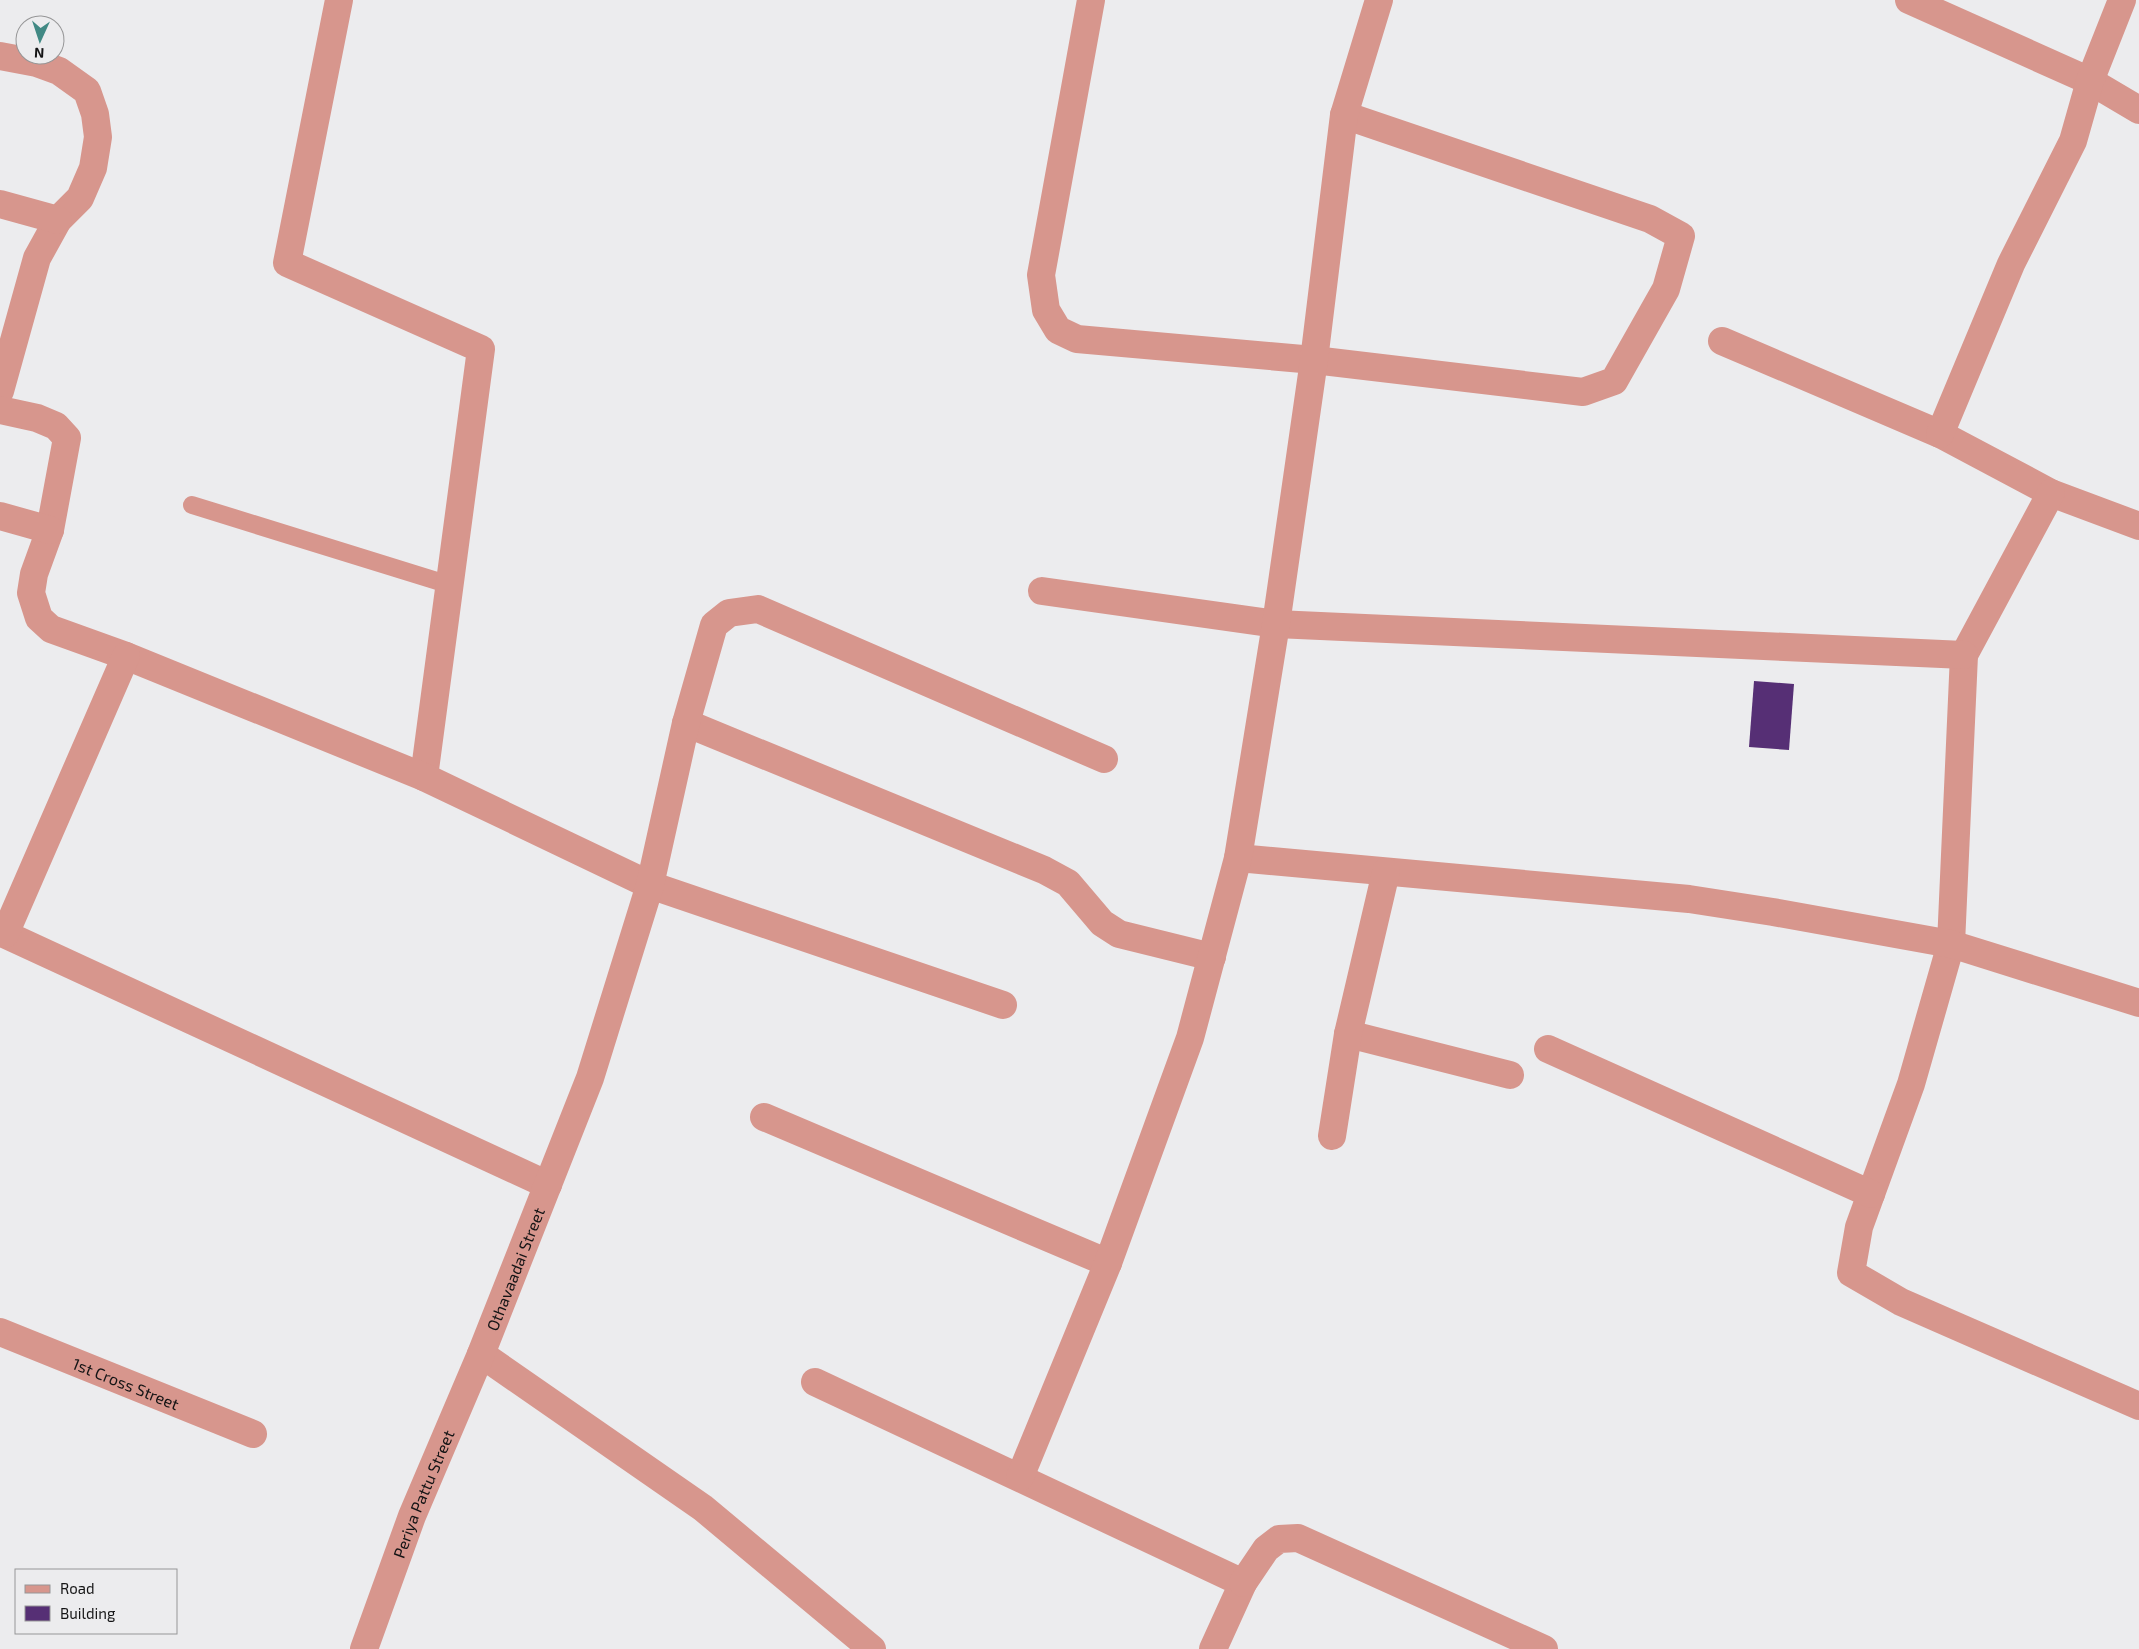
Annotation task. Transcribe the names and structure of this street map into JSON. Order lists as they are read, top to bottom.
{
  "streets": {
    "street": ["Othavaadai Street", "1st Cross Street", "Periya Pattu Street"]
  },
  "crossings": [
    ["Othavaadai Street", "Periya Pattu Street"]
  ],
  "legend": ["Road", "Building"],
  "north": "bottom"
}
